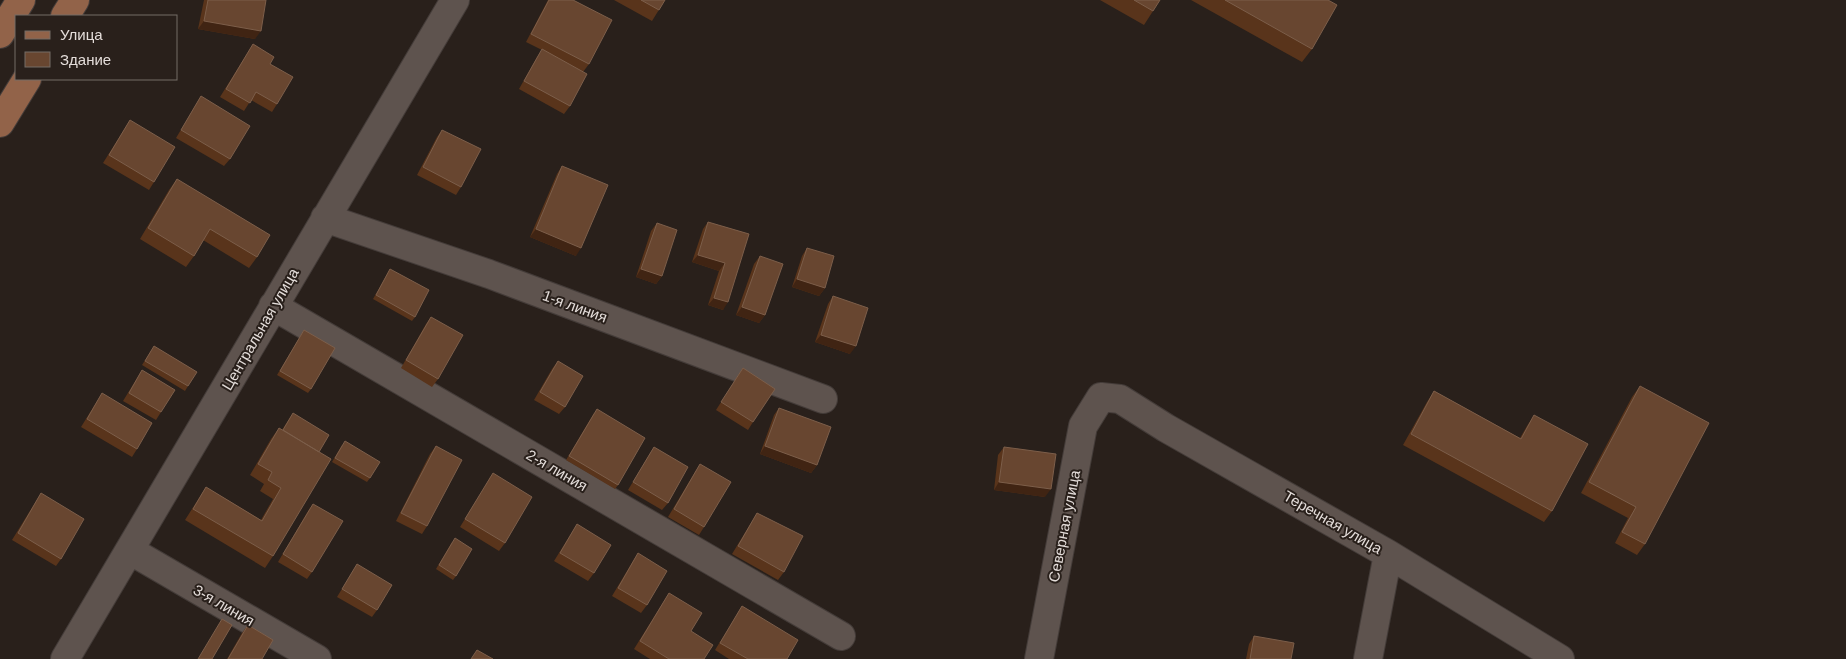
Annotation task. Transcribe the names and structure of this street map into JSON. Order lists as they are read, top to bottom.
{
  "streets": {
    "street": [
      "1-я линия",
      "Центральная улица",
      "2-я линия",
      "Теречная улица",
      "Северная улица",
      "3-я линия"
    ]
  },
  "crossings": [
    ["1-я линия", "Центральная улица"],
    ["Центральная улица", "2-я линия"],
    ["Центральная улица", "3-я линия"],
    ["Теречная улица", "Северная улица"]
  ],
  "legend": ["Улица", "Здание"]
}
